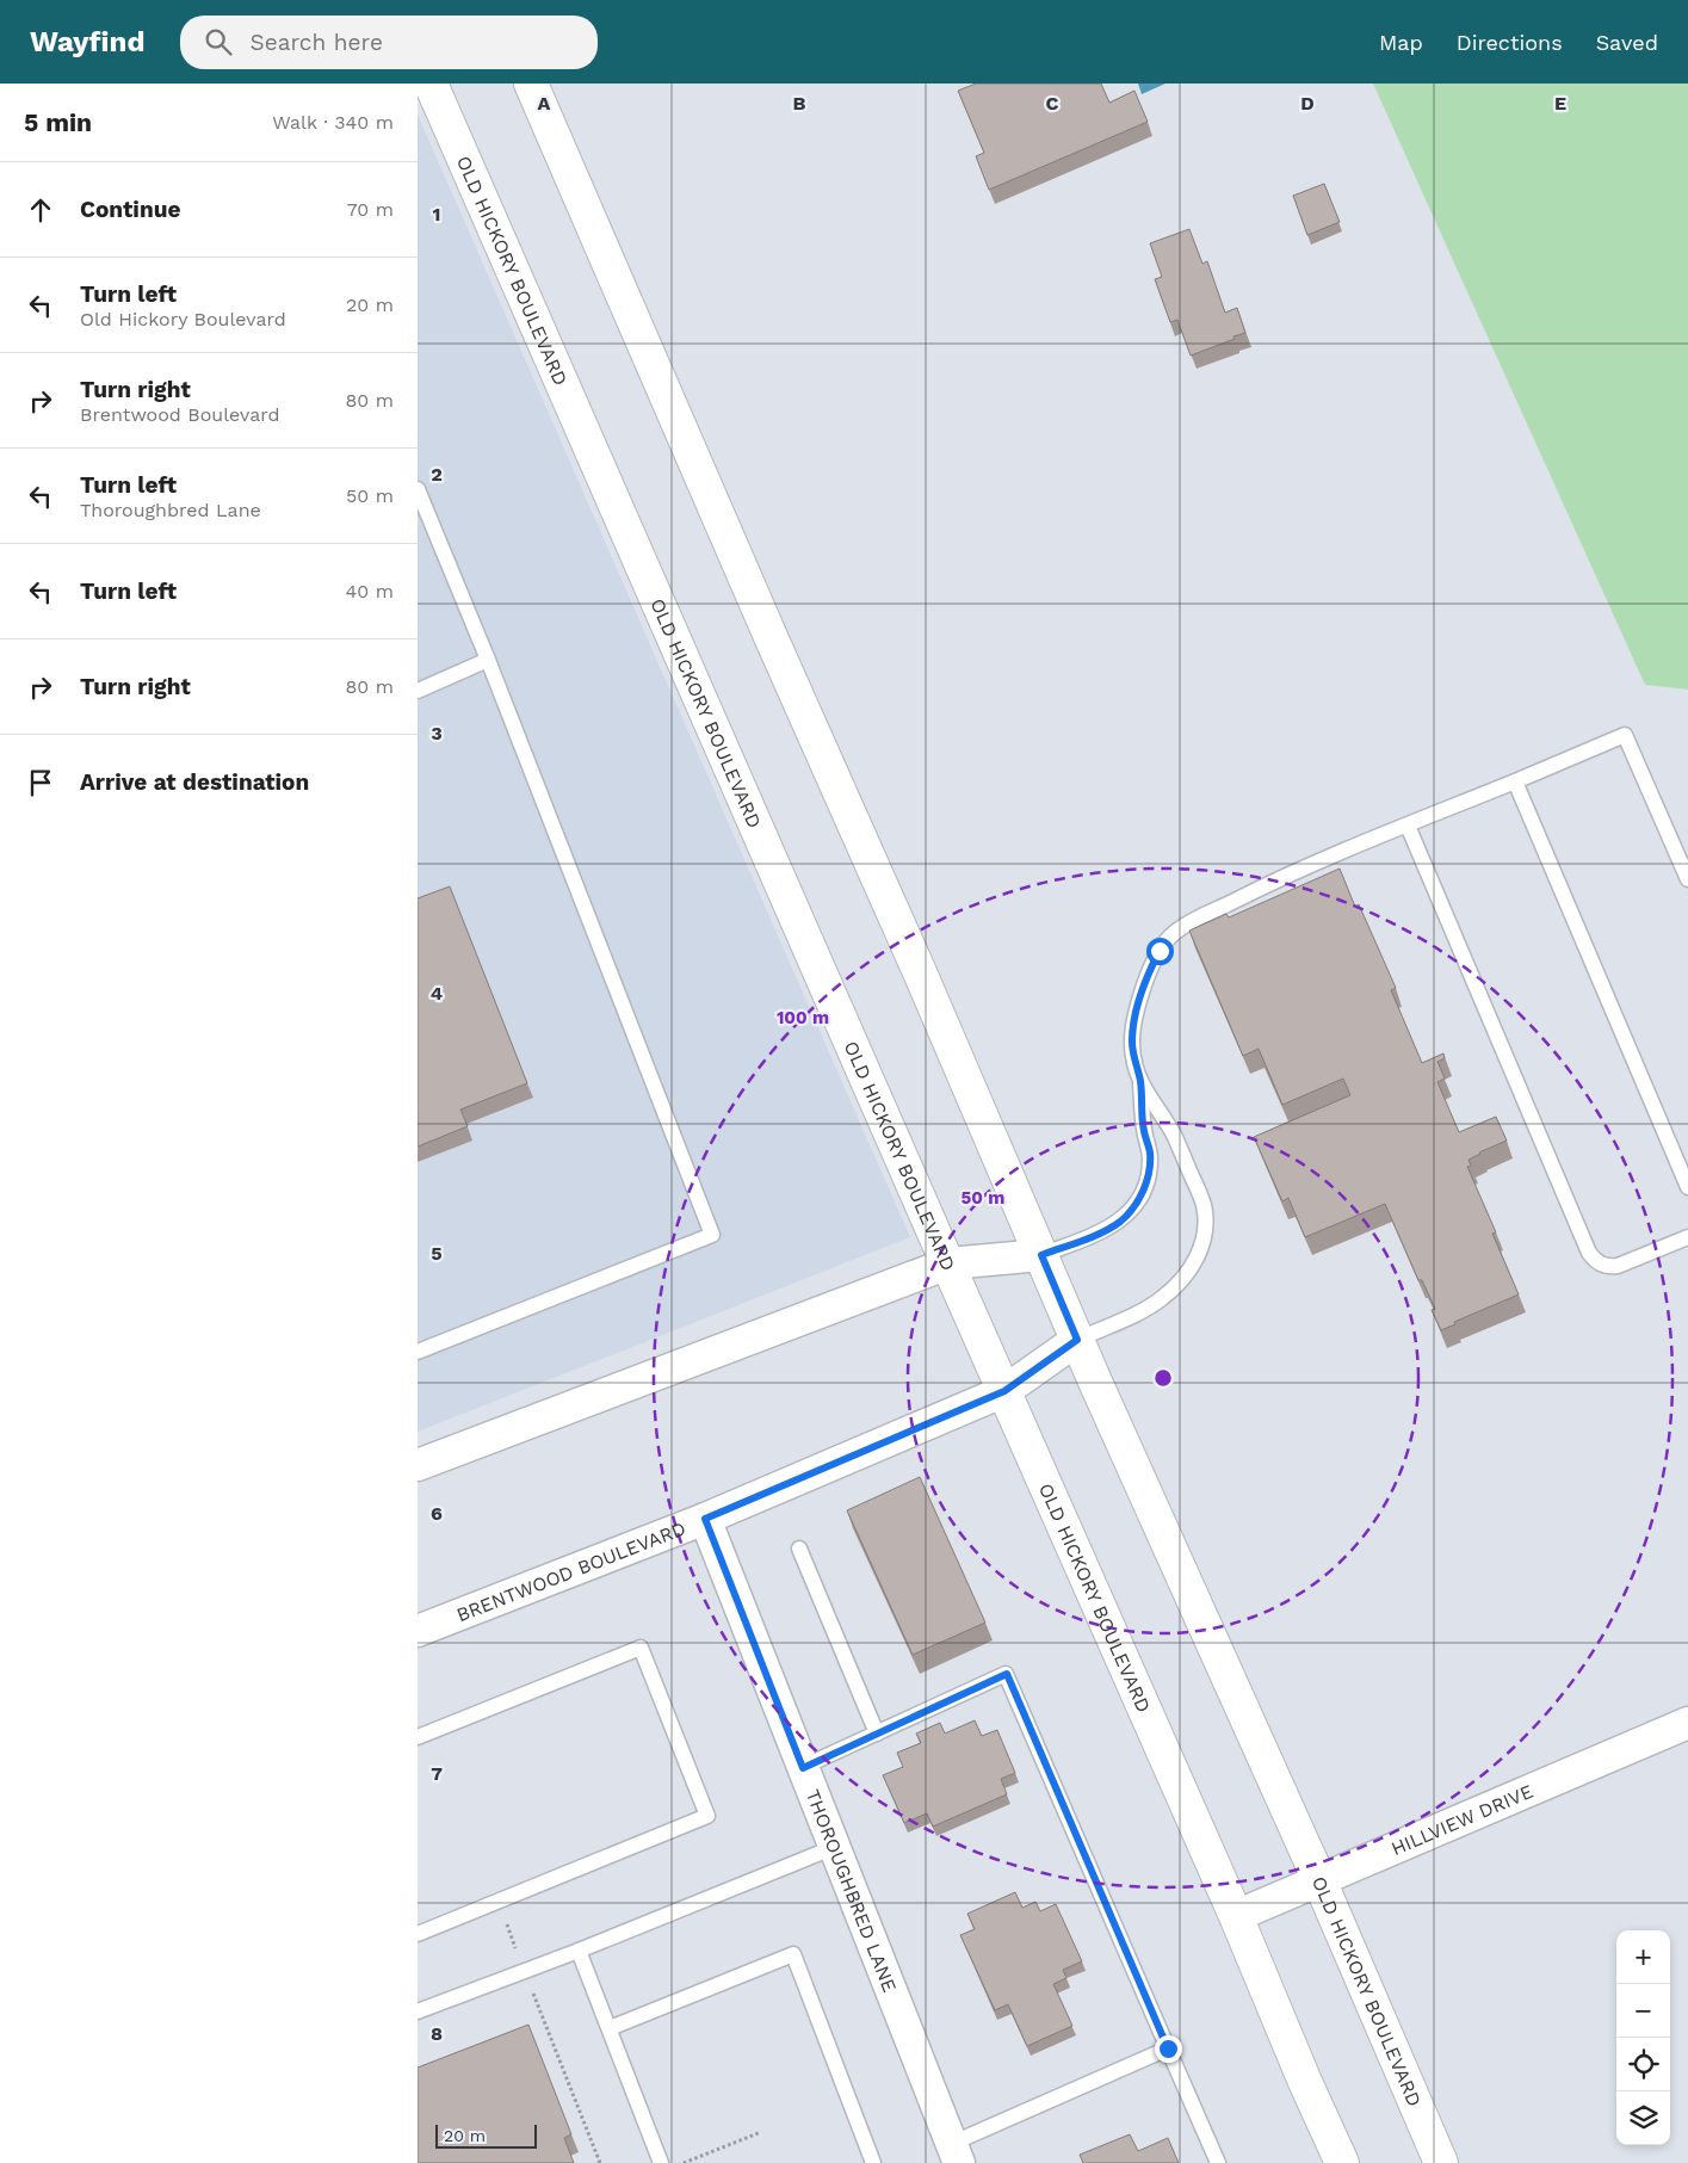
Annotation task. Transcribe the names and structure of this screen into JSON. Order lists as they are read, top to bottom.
{
  "streets": {
    "main road": ["OLD HICKORY BOULEVARD"],
    "street": ["BRENTWOOD BOULEVARD", "HILLVIEW DRIVE", "THOROUGHBRED LANE"]
  },
  "crossings": [
    ["OLD HICKORY BOULEVARD", "BRENTWOOD BOULEVARD"],
    ["OLD HICKORY BOULEVARD", "HILLVIEW DRIVE"],
    ["BRENTWOOD BOULEVARD", "THOROUGHBRED LANE"]
  ],
  "scale_bar": "20 m",
  "page": {
    "header": "Wayfind",
    "search": "Search here",
    "nav": ["Map", "Directions", "Saved"],
    "heading": ["5 min", "Walk · 340 m"],
    "list": [
      ["Continue", "70 m"],
      ["Turn left", "Old Hickory Boulevard", "20 m"],
      ["Turn right", "Brentwood Boulevard", "80 m"],
      ["Turn left", "Thoroughbred Lane", "50 m"],
      ["Turn left", "40 m"],
      ["Turn right", "80 m"],
      "Arrive at destination"
    ],
    "map_buttons": ["+", "−"],
    "scale": "20 m"
  },
  "grid": {
    "columns": [
      "A",
      "B",
      "C",
      "D",
      "E"
    ],
    "rows": [
      "1",
      "2",
      "3",
      "4",
      "5",
      "6",
      "7",
      "8"
    ]
  },
  "rings": ["100 m", "50 m"]
}
